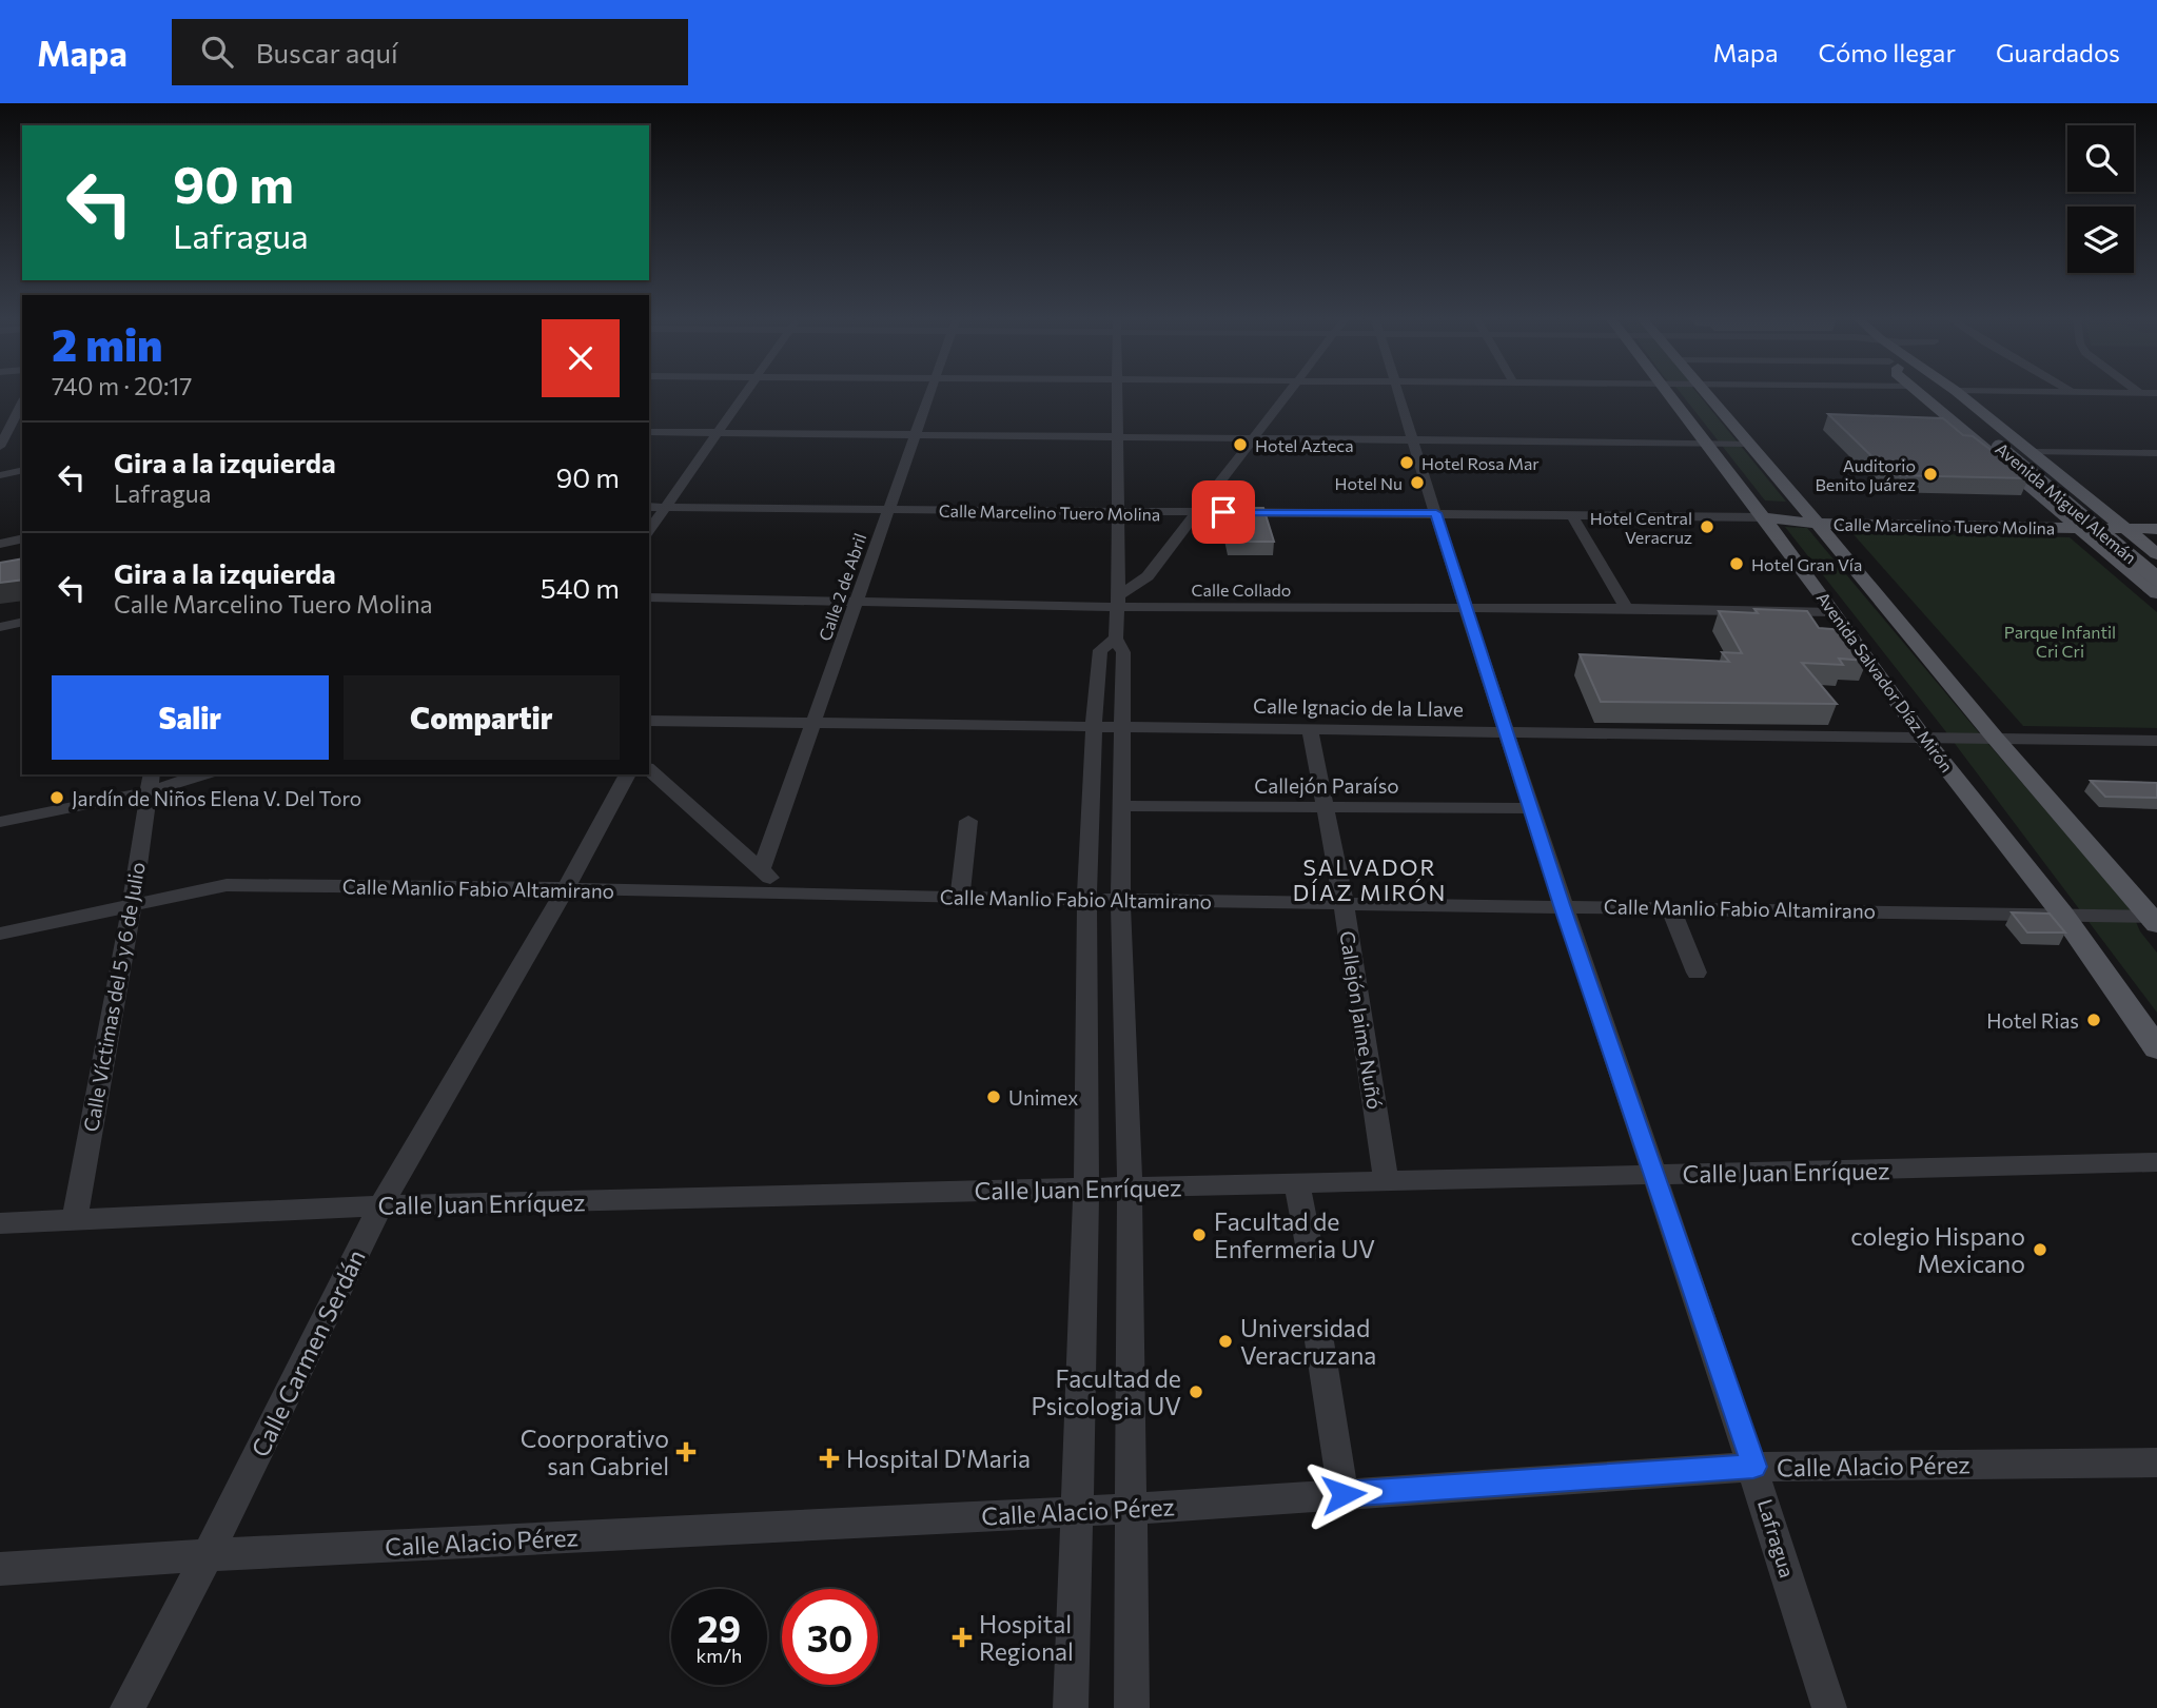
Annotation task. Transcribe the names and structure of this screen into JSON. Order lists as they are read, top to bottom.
{
  "streets": {
    "main road": ["Avenida Miguel Alemán", "Calle Marcelino Tuero Molina", "Avenida Salvador Díaz Mirón"],
    "street": [
      "Calle 2 de Abril",
      "Calle Collado",
      "Calle Ignacio de la Llave",
      "Callejón Paraíso",
      "Calle Manlio Fabio Altamirano",
      "Calle Víctimas del 5 y 6 de Julio",
      "Callejón Jaime Nuñó",
      "Calle Juan Enríquez",
      "Calle Carmen Serdán",
      "Calle Alacio Pérez",
      "Lafragua"
    ]
  },
  "crossings": [
    ["Calle Marcelino Tuero Molina", "Calle 2 de Abril"],
    ["Calle Marcelino Tuero Molina", "Avenida Salvador Díaz Mirón"],
    ["Calle Marcelino Tuero Molina", "Lafragua"],
    ["Calle 2 de Abril", "Calle Collado"],
    ["Calle 2 de Abril", "Calle Ignacio de la Llave"],
    ["Calle Collado", "Avenida Salvador Díaz Mirón"],
    ["Calle Collado", "Lafragua"],
    ["Avenida Salvador Díaz Mirón", "Calle Ignacio de la Llave"],
    ["Avenida Salvador Díaz Mirón", "Calle Manlio Fabio Altamirano"],
    ["Calle Ignacio de la Llave", "Callejón Jaime Nuñó"],
    ["Calle Ignacio de la Llave", "Lafragua"],
    ["Callejón Paraíso", "Callejón Jaime Nuñó"],
    ["Callejón Paraíso", "Lafragua"],
    ["Calle Manlio Fabio Altamirano", "Calle Víctimas del 5 y 6 de Julio"],
    ["Calle Manlio Fabio Altamirano", "Callejón Jaime Nuñó"],
    ["Calle Manlio Fabio Altamirano", "Calle Carmen Serdán"],
    ["Calle Manlio Fabio Altamirano", "Lafragua"],
    ["Calle Víctimas del 5 y 6 de Julio", "Calle Juan Enríquez"],
    ["Callejón Jaime Nuñó", "Calle Juan Enríquez"],
    ["Calle Juan Enríquez", "Calle Carmen Serdán"],
    ["Calle Juan Enríquez", "Lafragua"],
    ["Calle Carmen Serdán", "Calle Alacio Pérez"],
    ["Calle Alacio Pérez", "Lafragua"]
  ],
  "districts": ["SALVADOR DÍAZ MIRÓN"],
  "parks": ["Parque Infantil Cri Cri"],
  "places": {
    "other": [
      "Hotel Azteca",
      "Hotel Rosa Mar",
      "Auditorio Benito Juárez",
      "Hotel Nu",
      "Hotel Central Veracruz",
      "Hotel Gran Vía",
      "Jardín de Niños Elena V. Del Toro",
      "Hotel Rias",
      "Unimex",
      "Facultad de Enfermeria UV",
      "colegio Hispano Mexicano",
      "Universidad Veracruzana",
      "Facultad de Psicologia UV"
    ],
    "health": ["Coorporativo san Gabriel", "Hospital D'Maria", "Hospital Regional"]
  },
  "page": {
    "header": "Mapa",
    "search": "Buscar aquí",
    "nav": ["Mapa", "Cómo llegar", "Guardados"],
    "turn": ["90 m", "Lafragua"],
    "heading": ["2 min", "740 m · 20:17"],
    "list": [
      {
        "name": "Gira a la izquierda",
        "note": "Lafragua",
        "value": "90 m"
      },
      {
        "name": "Gira a la izquierda",
        "note": "Calle Marcelino Tuero Molina",
        "value": "540 m"
      }
    ],
    "buttons": ["Salir", "Compartir"],
    "speed": "29 km/h",
    "limit": "30"
  }
}
